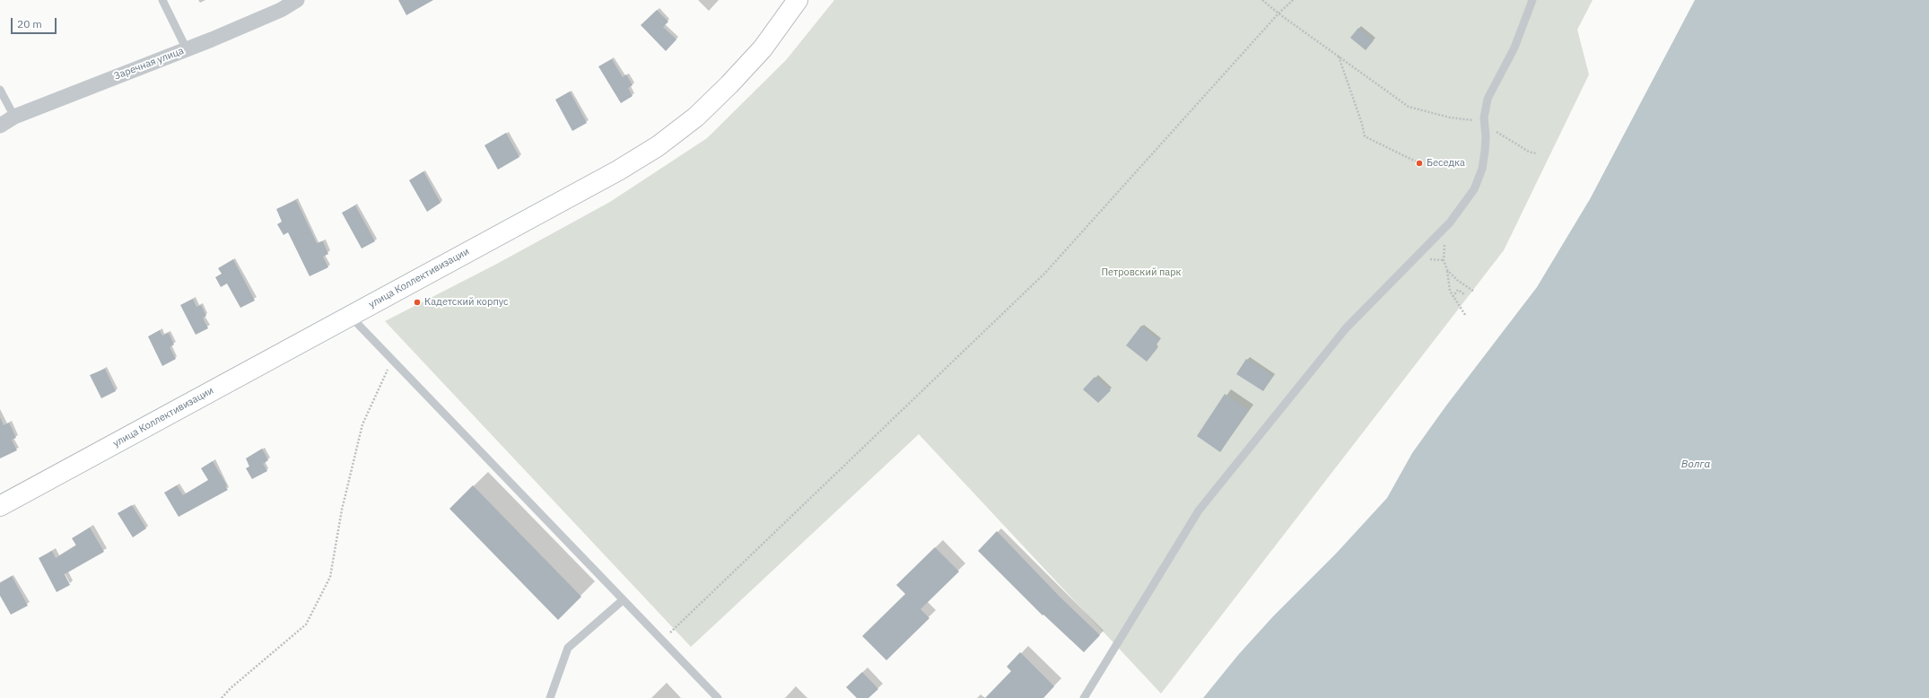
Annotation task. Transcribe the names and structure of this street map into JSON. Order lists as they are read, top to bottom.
{
  "streets": {
    "main road": ["улица Коллективизации"],
    "street": ["Заречная улица"]
  },
  "water": ["Волга"],
  "parks": ["Петровский парк"],
  "places": ["Беседка", "Кадетский корпус"],
  "scale_bar": "20 m"
}
